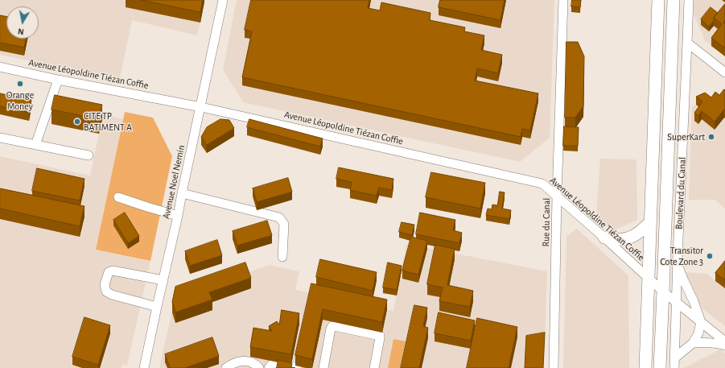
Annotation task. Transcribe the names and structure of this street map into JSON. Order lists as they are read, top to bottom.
{
  "streets": {
    "main road": ["Boulevard du Canal"],
    "street": ["Avenue Léopoldine Tiézan Coffie", "Avenue Noel Nemin", "Rue du Canal"]
  },
  "crossings": [
    ["Avenue Léopoldine Tiézan Coffie", "Avenue Noel Nemin"],
    ["Avenue Léopoldine Tiézan Coffie", "Boulevard du Canal"],
    ["Avenue Léopoldine Tiézan Coffie", "Rue du Canal"]
  ],
  "places": [
    "Orange Money",
    "CITE TP BATIMENT A",
    "SuperKart",
    "Transitor Cote Zone 3"
  ],
  "north": "bottom"
}
